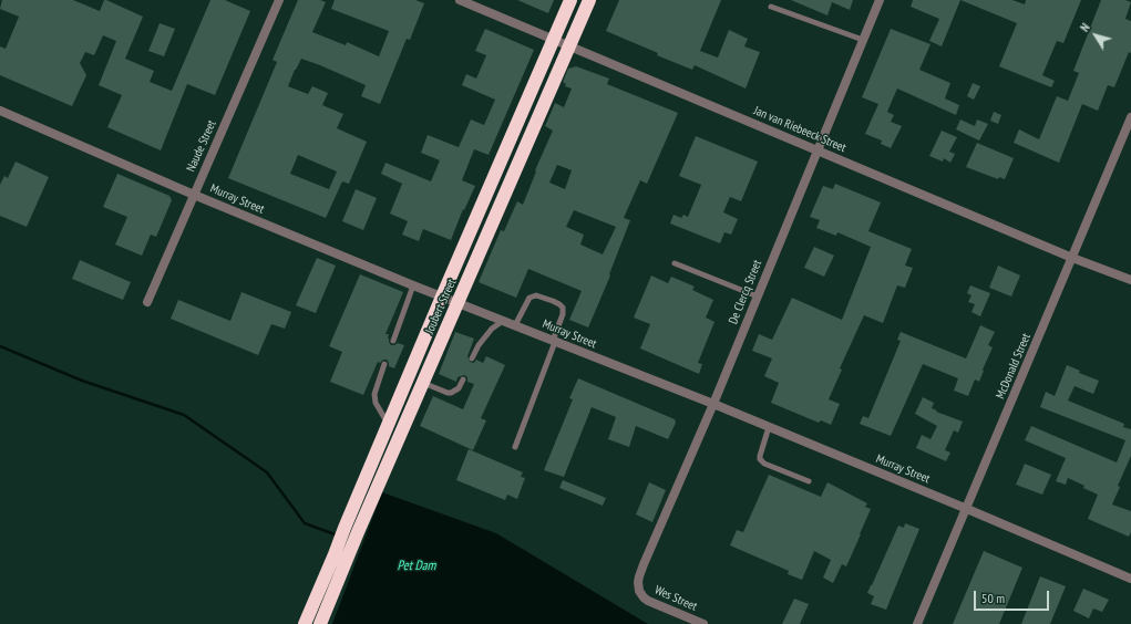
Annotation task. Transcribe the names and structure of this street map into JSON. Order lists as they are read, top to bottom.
{
  "streets": {
    "highway": ["Joubert Street"],
    "street": [
      "Jan van Riebeeck Street",
      "Naude Street",
      "Murray Street",
      "De Clercq Street",
      "McDonald Street",
      "Wes Street"
    ]
  },
  "crossings": [
    ["Jan van Riebeeck Street", "De Clercq Street"],
    ["Jan van Riebeeck Street", "Joubert Street"],
    ["Jan van Riebeeck Street", "McDonald Street"],
    ["Naude Street", "Murray Street"],
    ["Murray Street", "De Clercq Street"],
    ["Murray Street", "Joubert Street"],
    ["Murray Street", "McDonald Street"],
    ["De Clercq Street", "Wes Street"]
  ],
  "water": ["Pet Dam"],
  "scale_bar": "50 m",
  "north": "top left"
}
